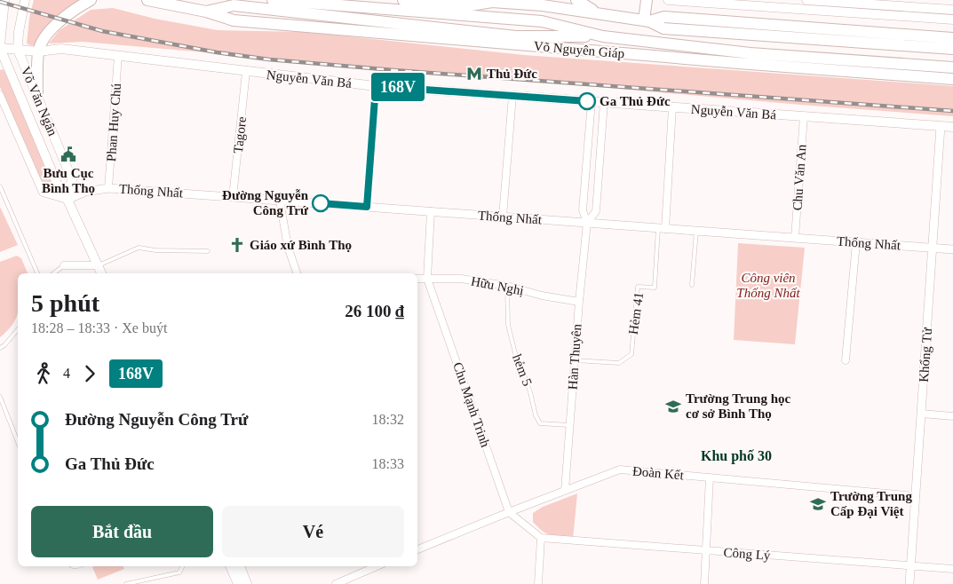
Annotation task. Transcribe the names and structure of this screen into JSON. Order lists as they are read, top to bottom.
{
  "streets": {
    "highway": ["Võ Nguyên Giáp"],
    "main road": ["Nguyễn Văn Bá", "Võ Văn Ngân"],
    "street": [
      "Phan Huy Chú",
      "Tagore",
      "Chu Văn An",
      "Thống Nhất",
      "Hữu Nghị",
      "Khổng Tử",
      "Hàn Thuyên",
      "Chu Mạnh Trinh",
      "Đoàn Kết",
      "Công Lý"
    ],
    "lane": ["Hẻm 41", "hẻm 5"]
  },
  "crossings": [
    ["Nguyễn Văn Bá", "Võ Văn Ngân"],
    ["Nguyễn Văn Bá", "Phan Huy Chú"],
    ["Nguyễn Văn Bá", "Tagore"],
    ["Nguyễn Văn Bá", "Chu Văn An"],
    ["Nguyễn Văn Bá", "Khổng Tử"],
    ["Nguyễn Văn Bá", "Hàn Thuyên"],
    ["Võ Văn Ngân", "Thống Nhất"],
    ["Phan Huy Chú", "Thống Nhất"],
    ["Tagore", "Thống Nhất"],
    ["Chu Văn An", "Thống Nhất"],
    ["Thống Nhất", "Hẻm 41"],
    ["Thống Nhất", "Khổng Tử"],
    ["Thống Nhất", "Hàn Thuyên"],
    ["Thống Nhất", "Chu Mạnh Trinh"],
    ["Hữu Nghị", "Hàn Thuyên"],
    ["Hữu Nghị", "hẻm 5"],
    ["Hữu Nghị", "Chu Mạnh Trinh"],
    ["Hẻm 41", "Hàn Thuyên"],
    ["Khổng Tử", "Đoàn Kết"],
    ["Khổng Tử", "Công Lý"],
    ["Hàn Thuyên", "hẻm 5"],
    ["Hàn Thuyên", "Đoàn Kết"],
    ["Chu Mạnh Trinh", "Đoàn Kết"]
  ],
  "districts": ["Khu phố 30"],
  "parks": ["Công viên Thống Nhất"],
  "places": {
    "metro station": ["Thủ Đức"],
    "other": ["Ga Thủ Đức", "Đường Nguyễn Công Trứ"],
    "public building": ["Bưu Cục Bình Thọ"],
    "church": ["Giáo xứ Bình Thọ"],
    "school or university": ["Trường Trung học cơ sở Bình Thọ", "Trường Trung Cấp Đại Việt"]
  },
  "lines": ["bus line 168V"],
  "page": {
    "on_map": "168V",
    "heading": ["5 phút", "18:28 – 18:33 · Xe buýt", "26 100 ₫"],
    "legs": ["4", "168V"],
    "list": [
      {
        "name": "Đường Nguyễn Công Trứ",
        "value": "18:32"
      },
      {
        "name": "Ga Thủ Đức",
        "value": "18:33"
      }
    ],
    "buttons": ["Bắt đầu", "Vé"]
  }
}
